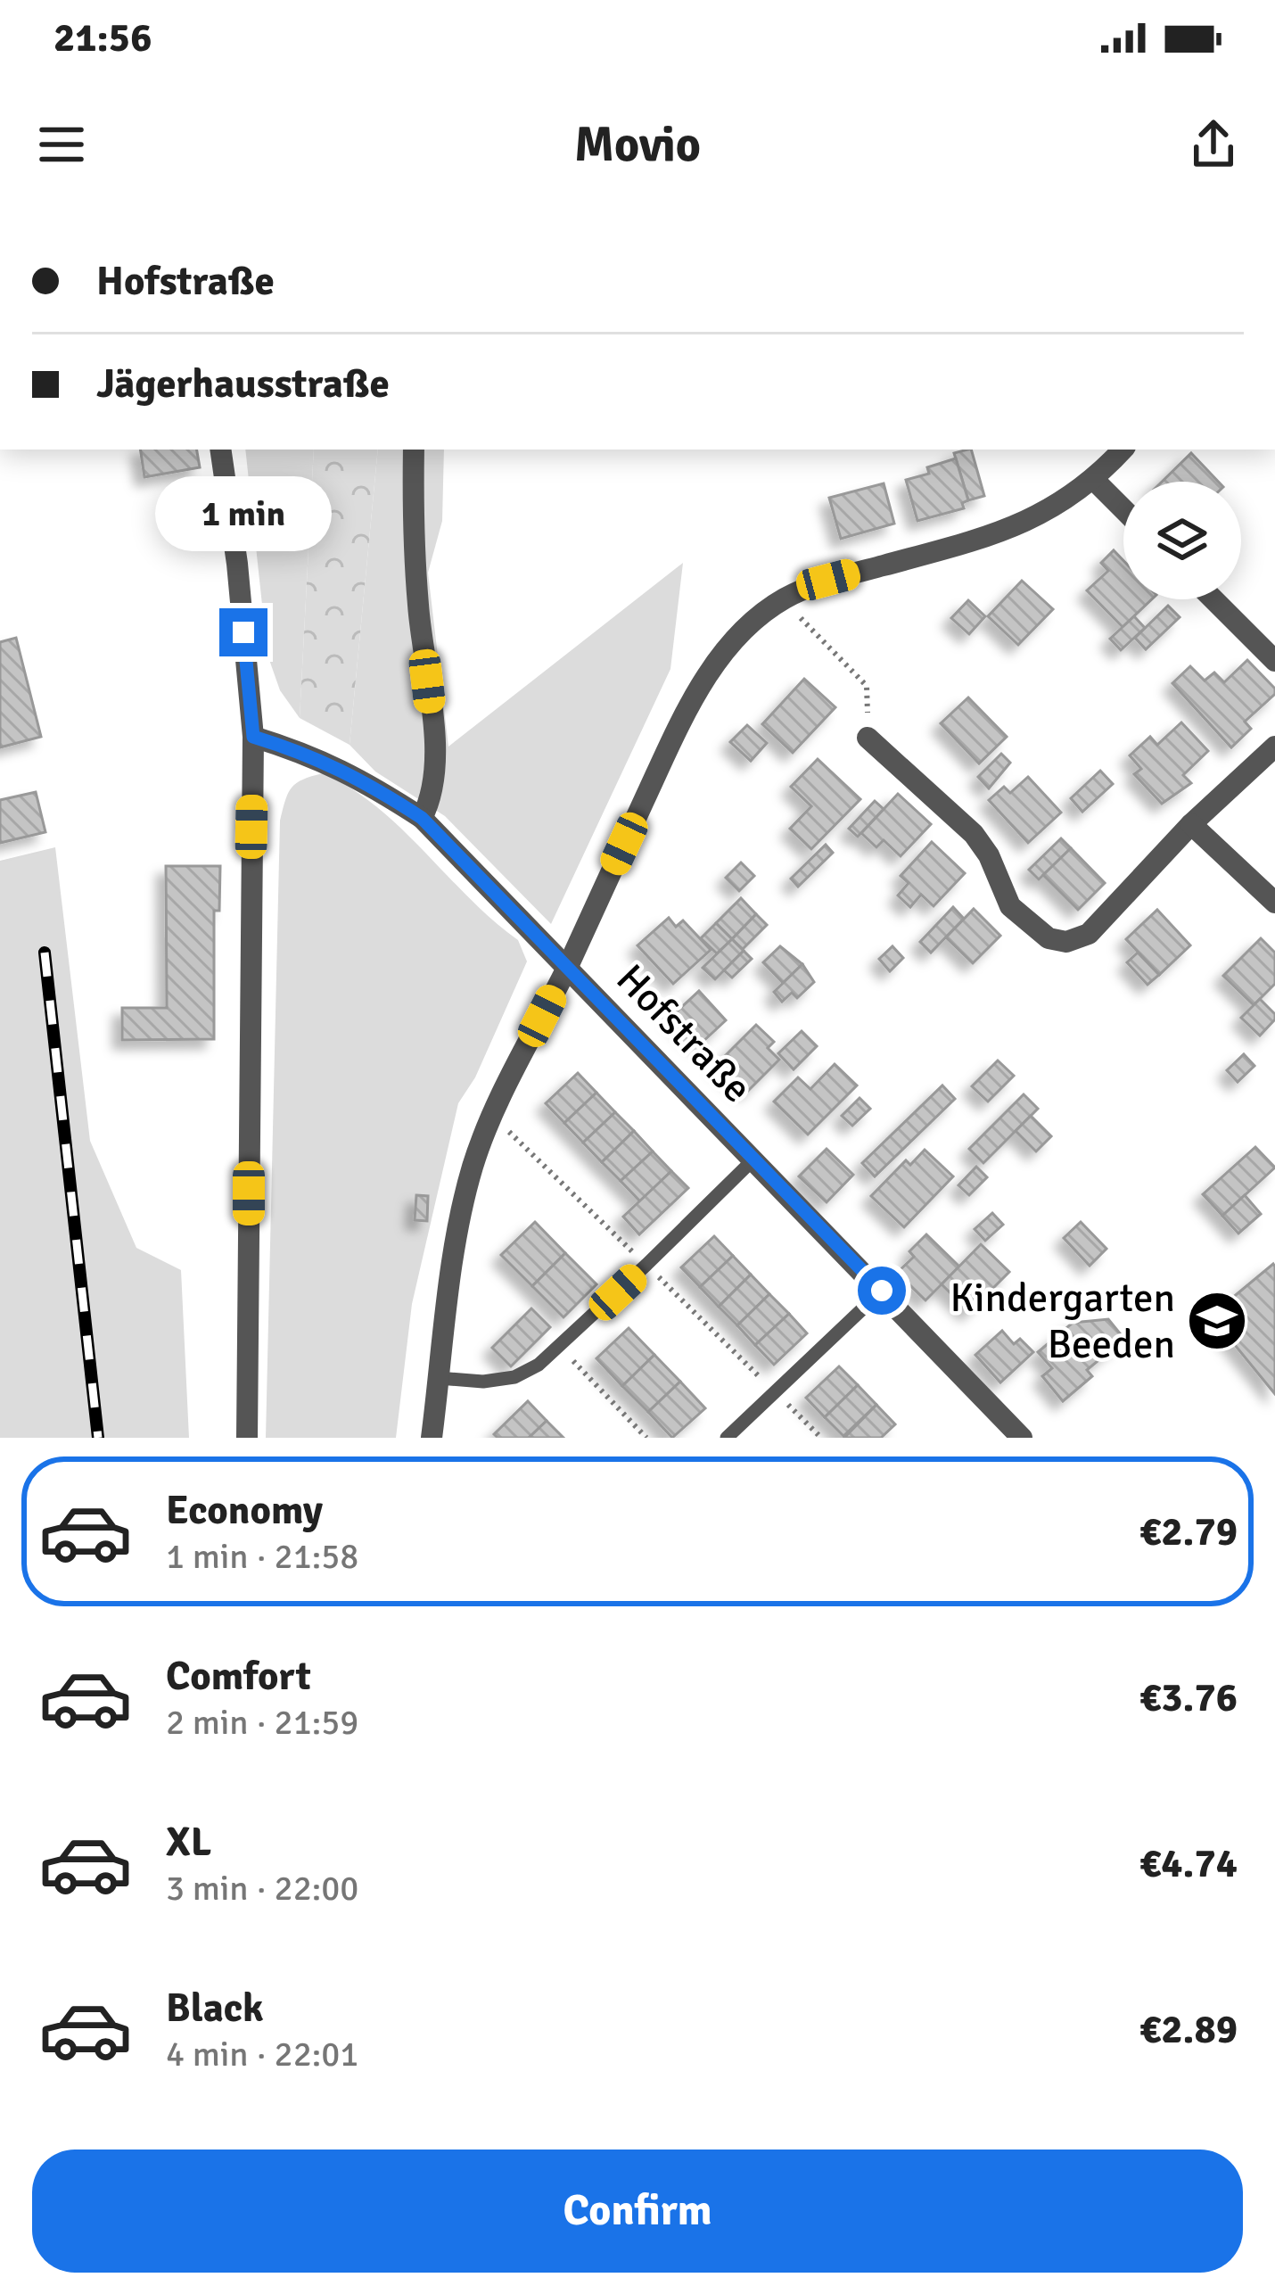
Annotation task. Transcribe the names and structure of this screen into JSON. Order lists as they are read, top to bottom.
{
  "streets": {
    "street": ["Hofstraße"]
  },
  "places": {
    "school or university": ["Kindergarten Beeden"]
  },
  "page": {
    "status": "21:56",
    "header": "Movio",
    "banner": ["Hofstraße", "Jägerhausstraße"],
    "bubble": "1 min",
    "list": [
      {
        "name": "Economy",
        "note": "1 min · 21:58",
        "value": "€2.79"
      },
      {
        "name": "Comfort",
        "note": "2 min · 21:59",
        "value": "€3.76"
      },
      {
        "name": "XL",
        "note": "3 min · 22:00",
        "value": "€4.74"
      },
      {
        "name": "Black",
        "note": "4 min · 22:01",
        "value": "€2.89"
      }
    ],
    "buttons": "Confirm"
  }
}
